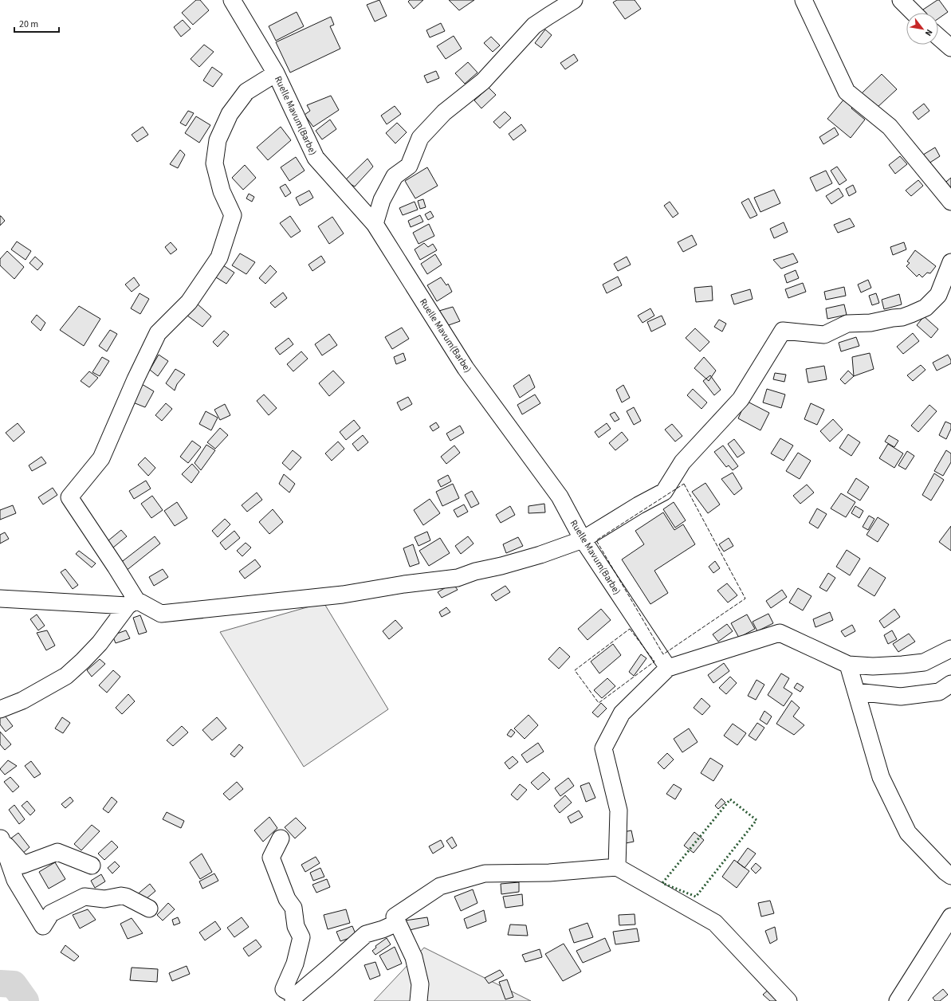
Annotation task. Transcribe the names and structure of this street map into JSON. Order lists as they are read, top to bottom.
{
  "streets": {
    "street": ["Ruelle Mavum(Barbe)"]
  },
  "scale_bar": "20 m",
  "north": "bottom right"
}
